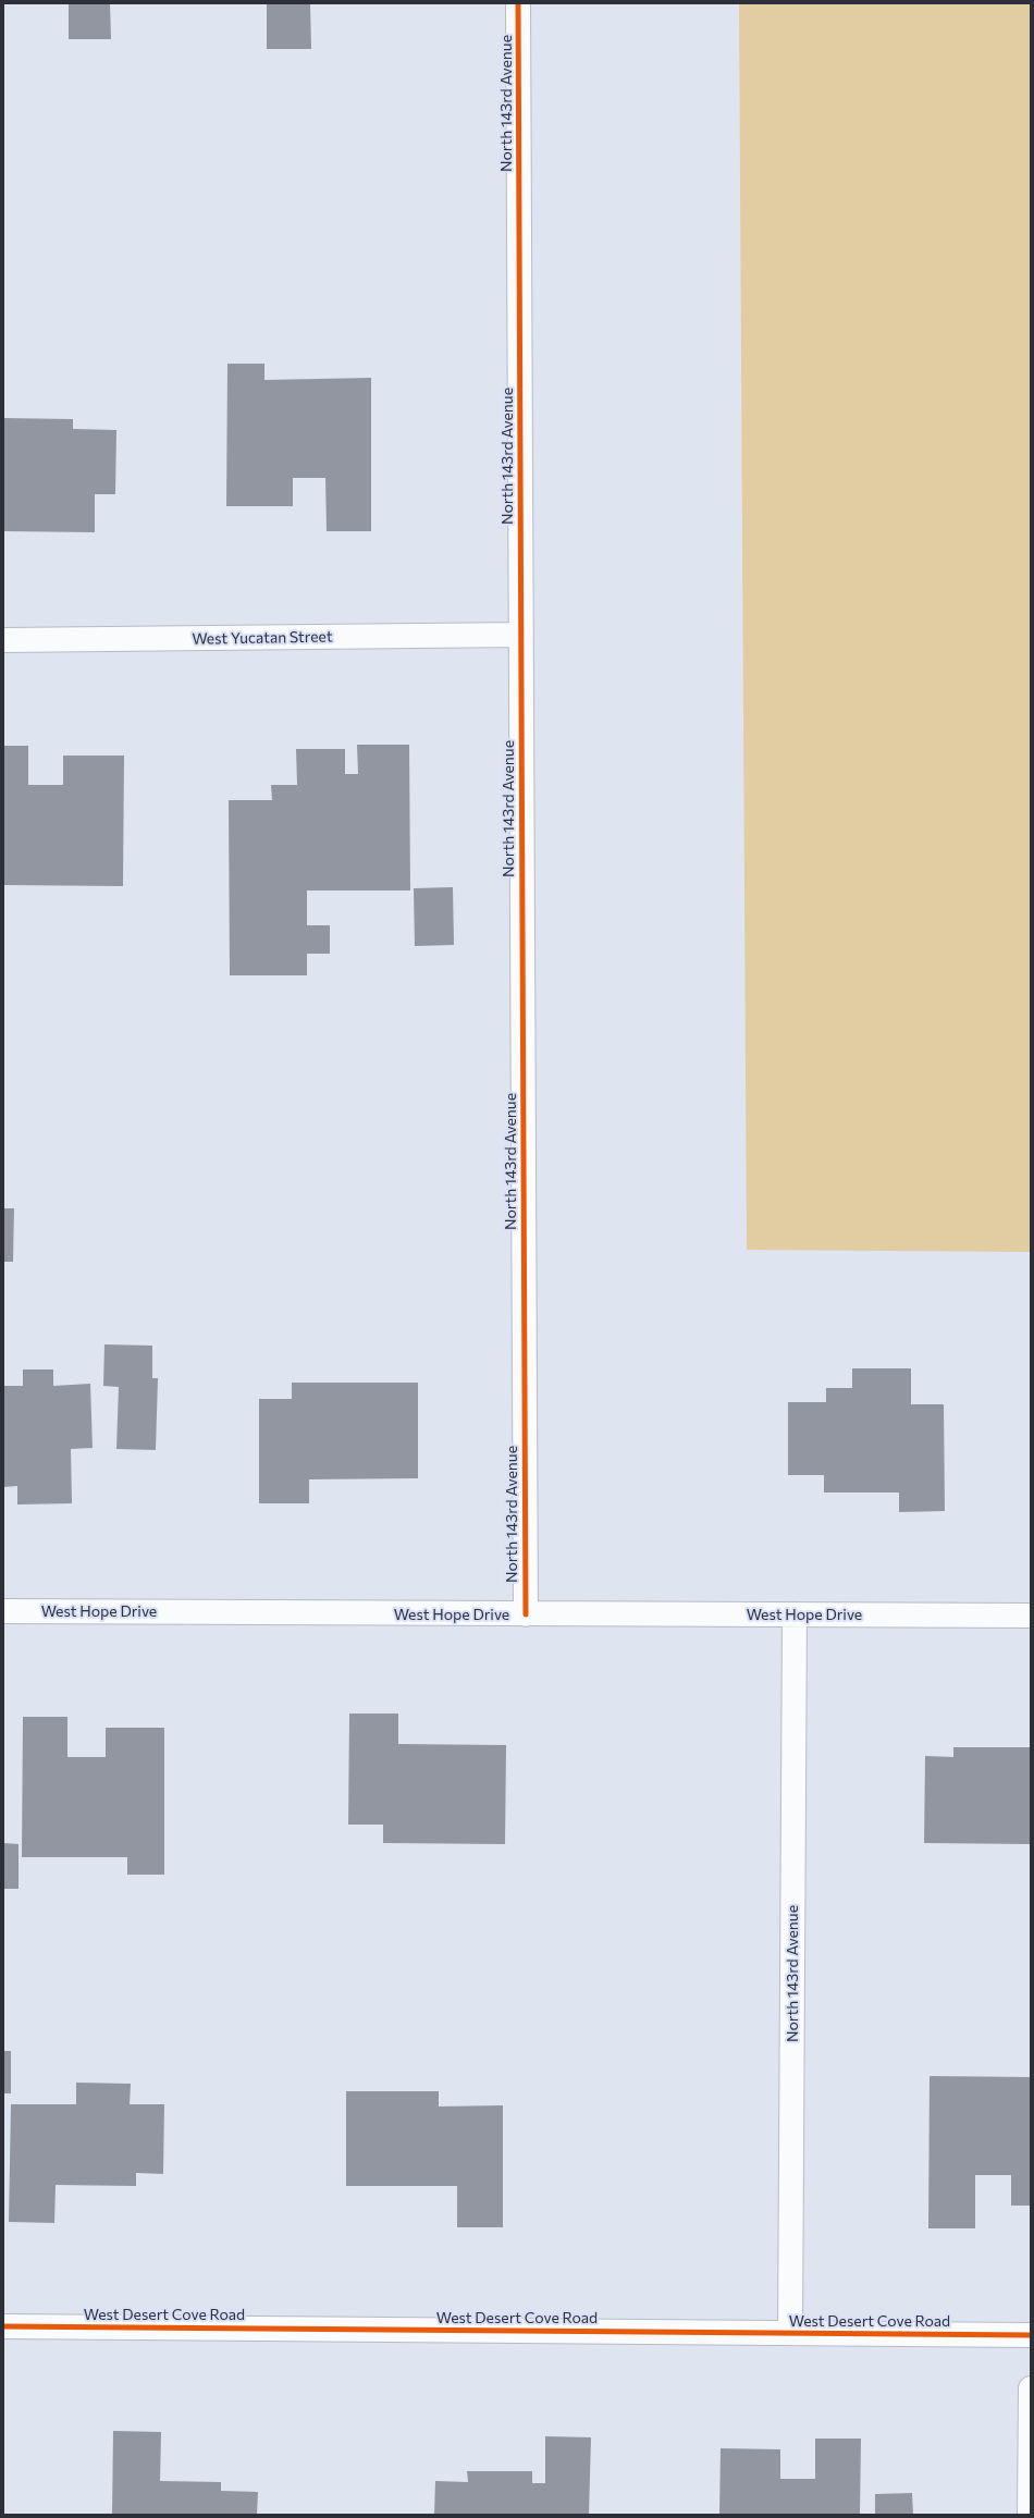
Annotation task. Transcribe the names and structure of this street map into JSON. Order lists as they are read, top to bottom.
{
  "streets": {
    "street": [
      "North 143rd Avenue",
      "West Yucatan Street",
      "West Hope Drive",
      "West Desert Cove Road"
    ]
  },
  "crossings": [
    ["North 143rd Avenue", "West Yucatan Street"],
    ["North 143rd Avenue", "West Hope Drive"],
    ["North 143rd Avenue", "West Desert Cove Road"]
  ]
}
